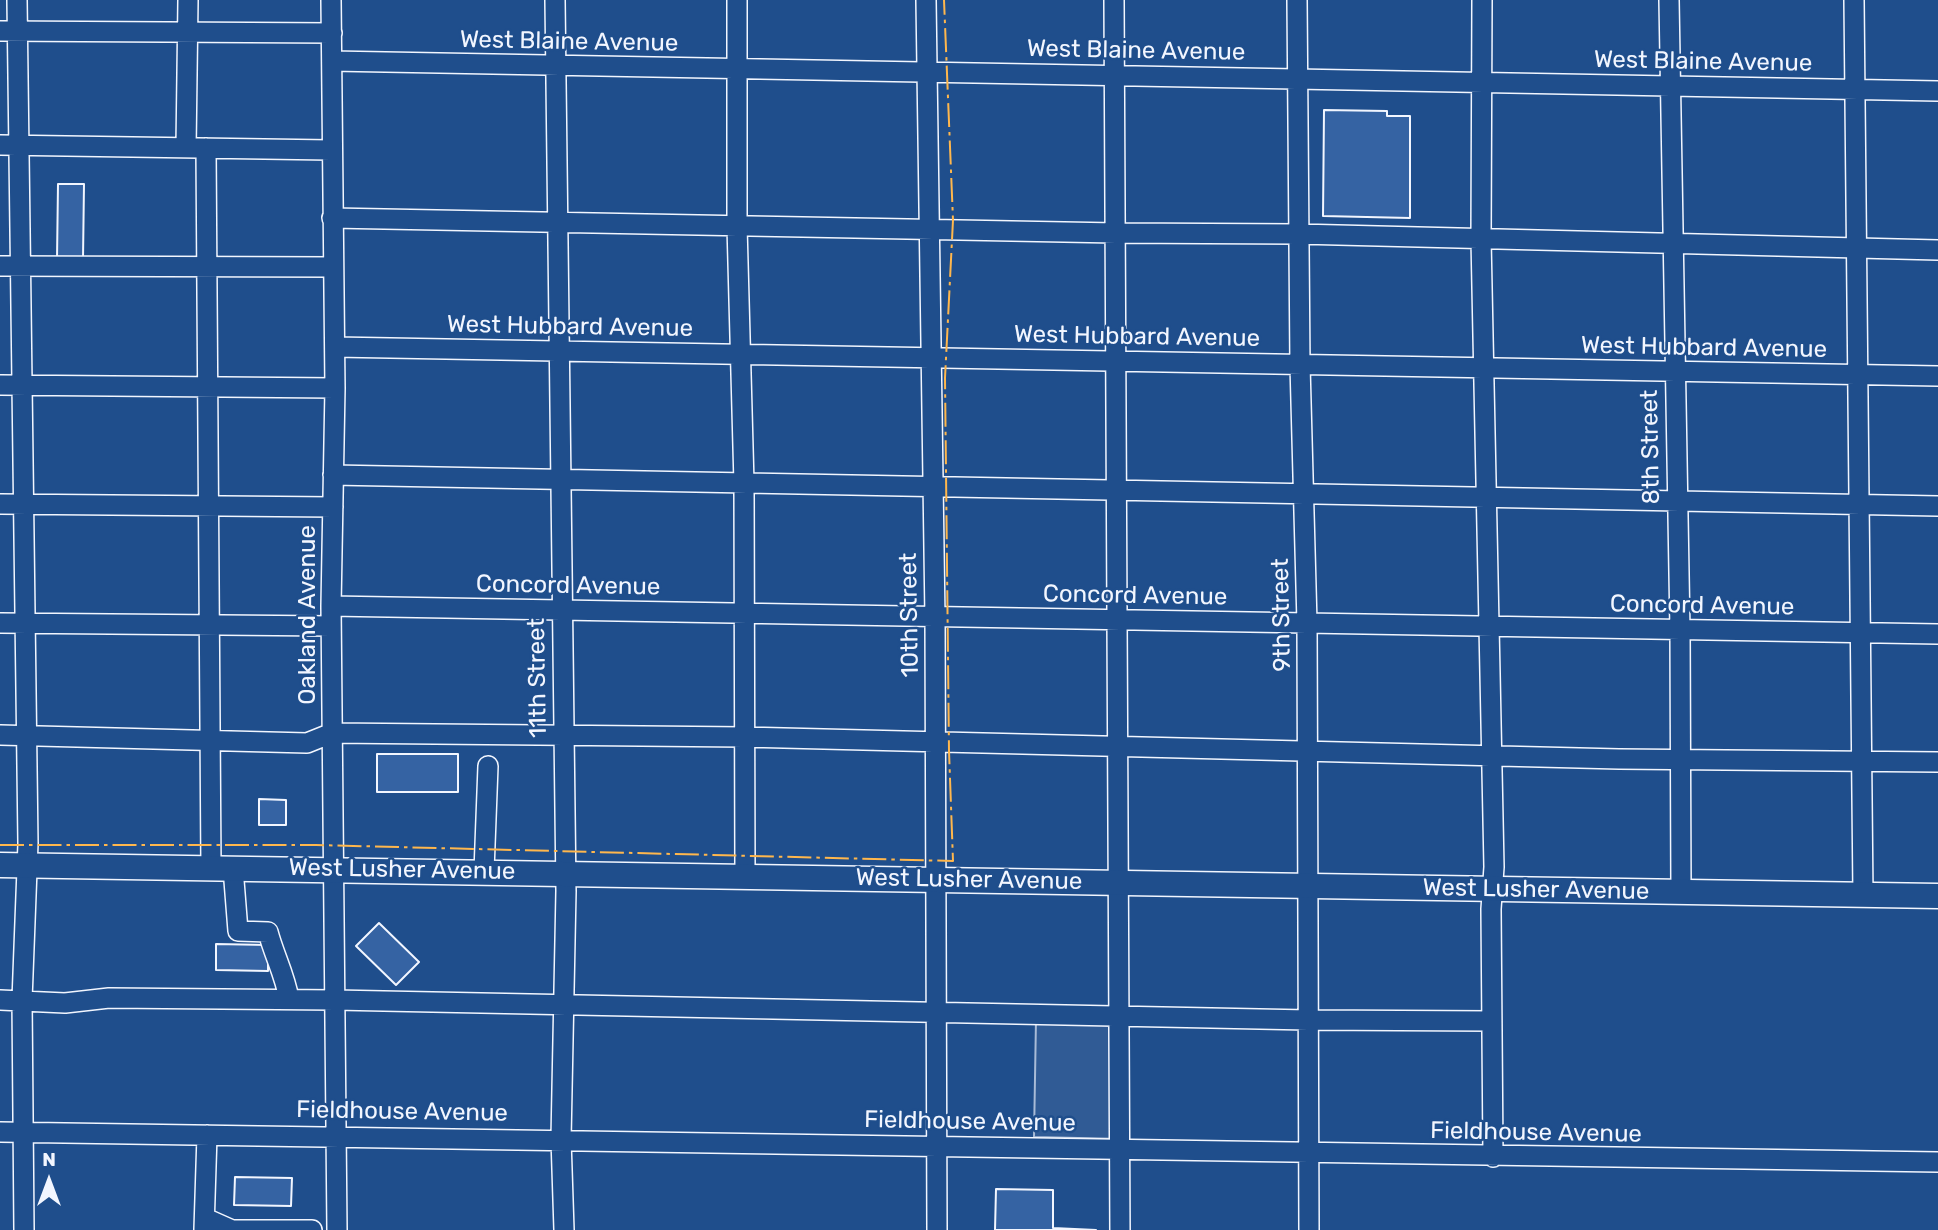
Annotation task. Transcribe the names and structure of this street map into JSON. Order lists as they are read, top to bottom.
{
  "streets": {
    "main road": ["West Lusher Avenue"],
    "street": [
      "West Blaine Avenue",
      "West Hubbard Avenue",
      "8th Street",
      "Concord Avenue",
      "Oakland Avenue",
      "10th Street",
      "9th Street",
      "11th Street",
      "Fieldhouse Avenue"
    ]
  },
  "crossings": [
    ["West Blaine Avenue", "8th Street"],
    ["West Blaine Avenue", "Oakland Avenue"],
    ["West Blaine Avenue", "10th Street"],
    ["West Blaine Avenue", "9th Street"],
    ["West Blaine Avenue", "11th Street"],
    ["West Hubbard Avenue", "8th Street"],
    ["West Hubbard Avenue", "Oakland Avenue"],
    ["West Hubbard Avenue", "10th Street"],
    ["West Hubbard Avenue", "9th Street"],
    ["West Hubbard Avenue", "11th Street"],
    ["8th Street", "Concord Avenue"],
    ["8th Street", "West Lusher Avenue"],
    ["Concord Avenue", "Oakland Avenue"],
    ["Concord Avenue", "10th Street"],
    ["Concord Avenue", "9th Street"],
    ["Concord Avenue", "11th Street"],
    ["Oakland Avenue", "West Lusher Avenue"],
    ["Oakland Avenue", "Fieldhouse Avenue"],
    ["10th Street", "West Lusher Avenue"],
    ["10th Street", "Fieldhouse Avenue"],
    ["9th Street", "West Lusher Avenue"],
    ["9th Street", "Fieldhouse Avenue"],
    ["11th Street", "West Lusher Avenue"],
    ["11th Street", "Fieldhouse Avenue"]
  ],
  "north": "top"
}
